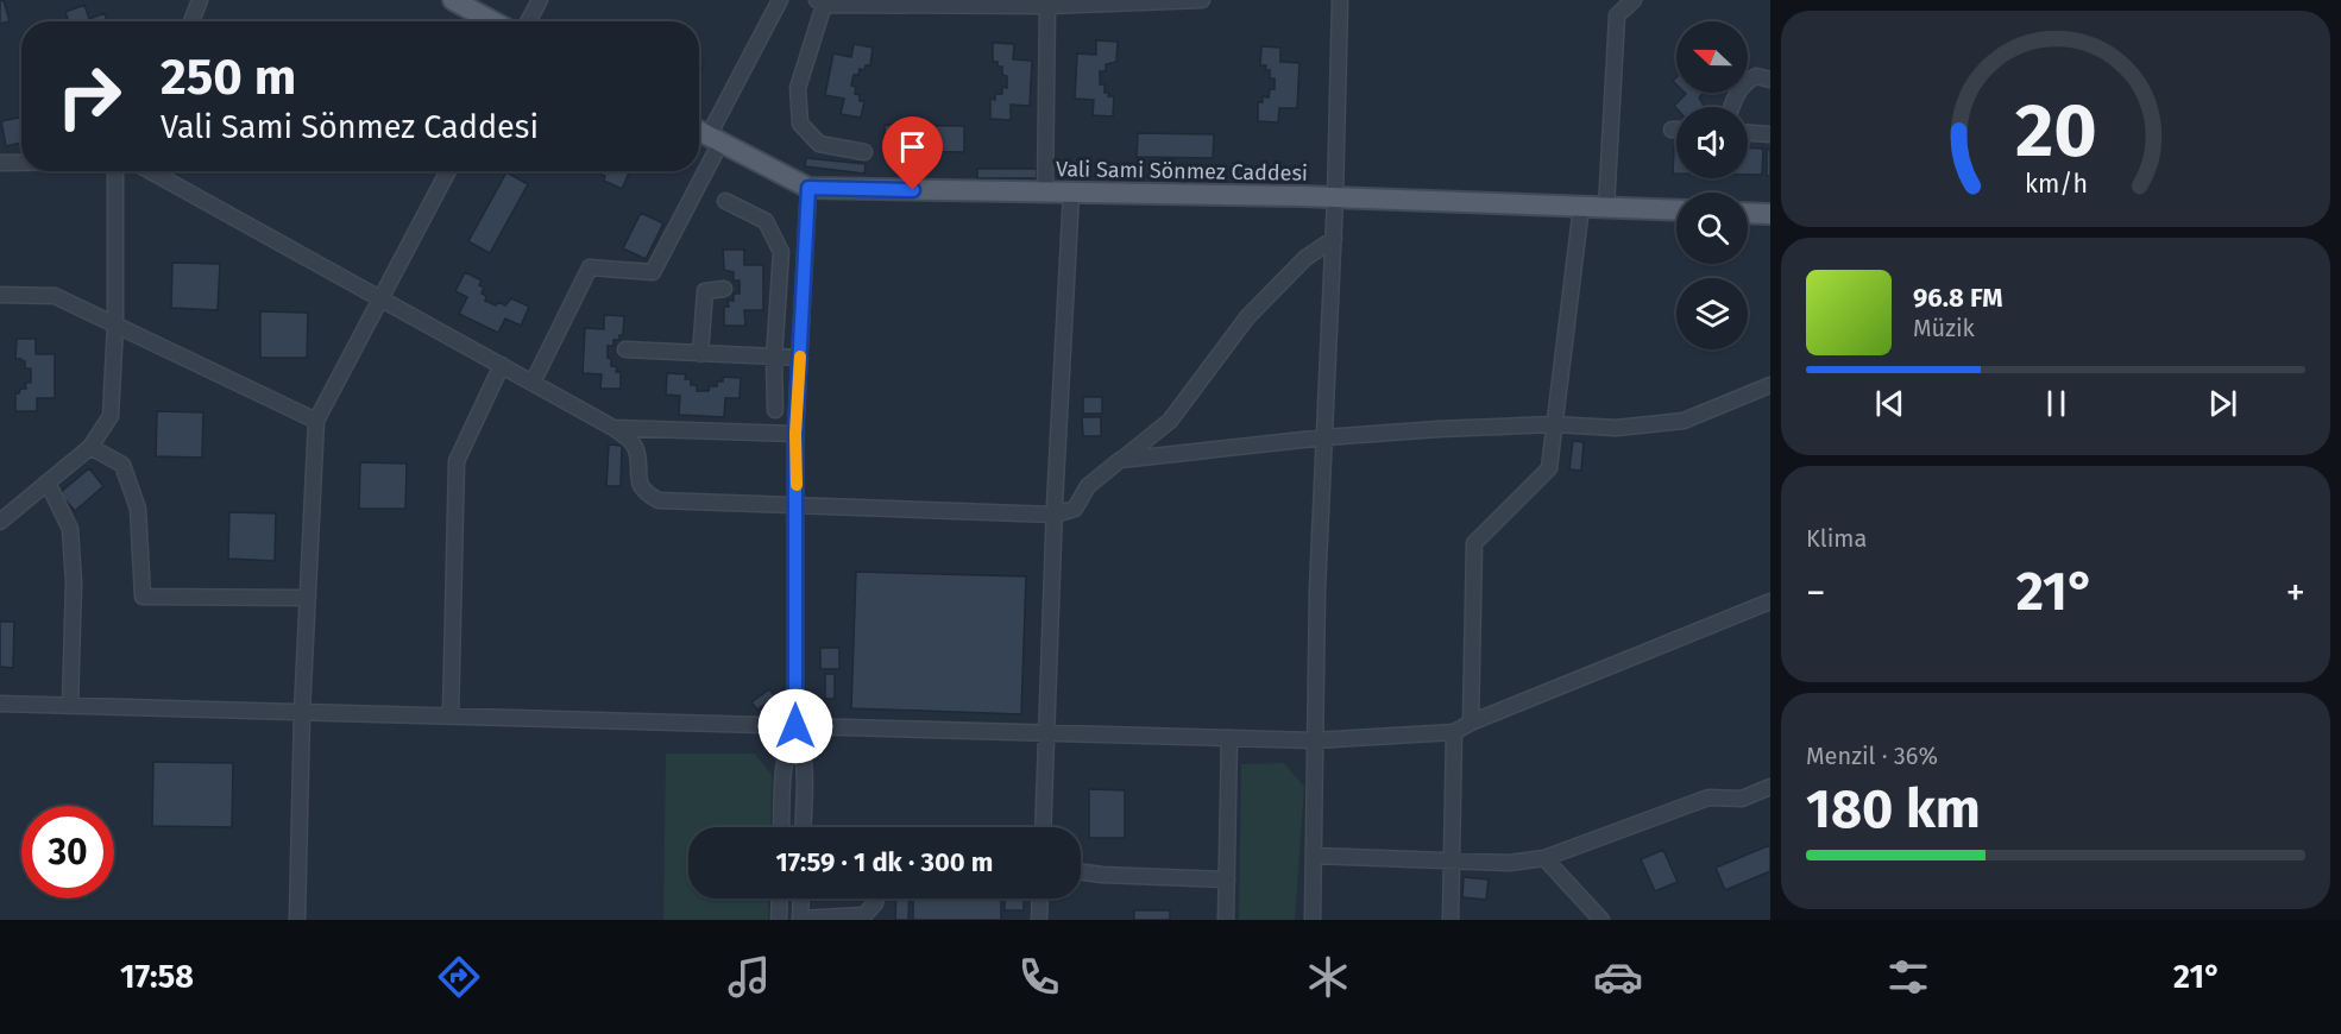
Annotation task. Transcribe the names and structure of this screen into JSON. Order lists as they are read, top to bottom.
{
  "streets": {
    "main road": ["Vali Sami Sönmez Caddesi"]
  },
  "north": "left",
  "page": {
    "turn": ["250 m", "Vali Sami Sönmez Caddesi"],
    "song": ["96.8 FM", "Müzik"],
    "tile": [
      "Klima",
      ["Menzil · 36%", "180 km"]
    ],
    "heat": ["−", "21°", "+"],
    "limit": "30",
    "trip": "17:59 · 1 dk · 300 m",
    "tabs": ["17:58", "21°"],
    "gauge": ["20", "km/h"]
  }
}
